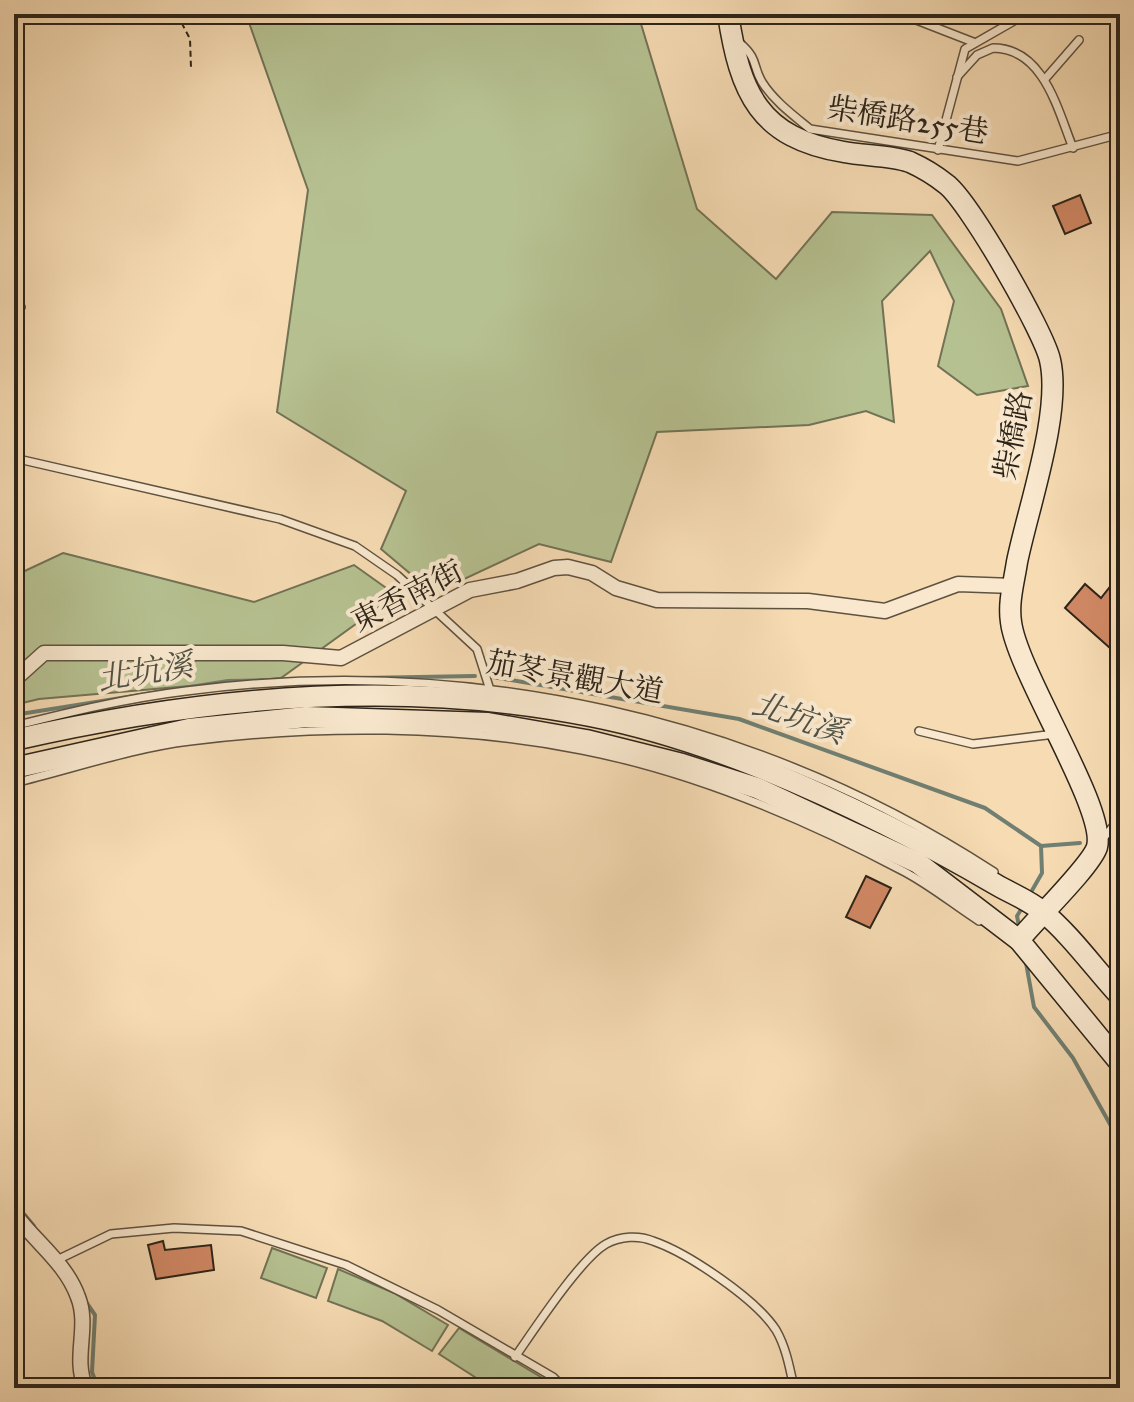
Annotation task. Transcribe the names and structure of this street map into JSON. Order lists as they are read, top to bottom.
{
  "streets": {
    "street": ["柴橋路", "東香南街", "茄苳景觀大道"],
    "lane": ["柴橋路255巷"]
  },
  "crossings": [
    ["柴橋路255巷", "柴橋路"],
    ["柴橋路", "東香南街"]
  ],
  "water": ["北坑溪"]
}
